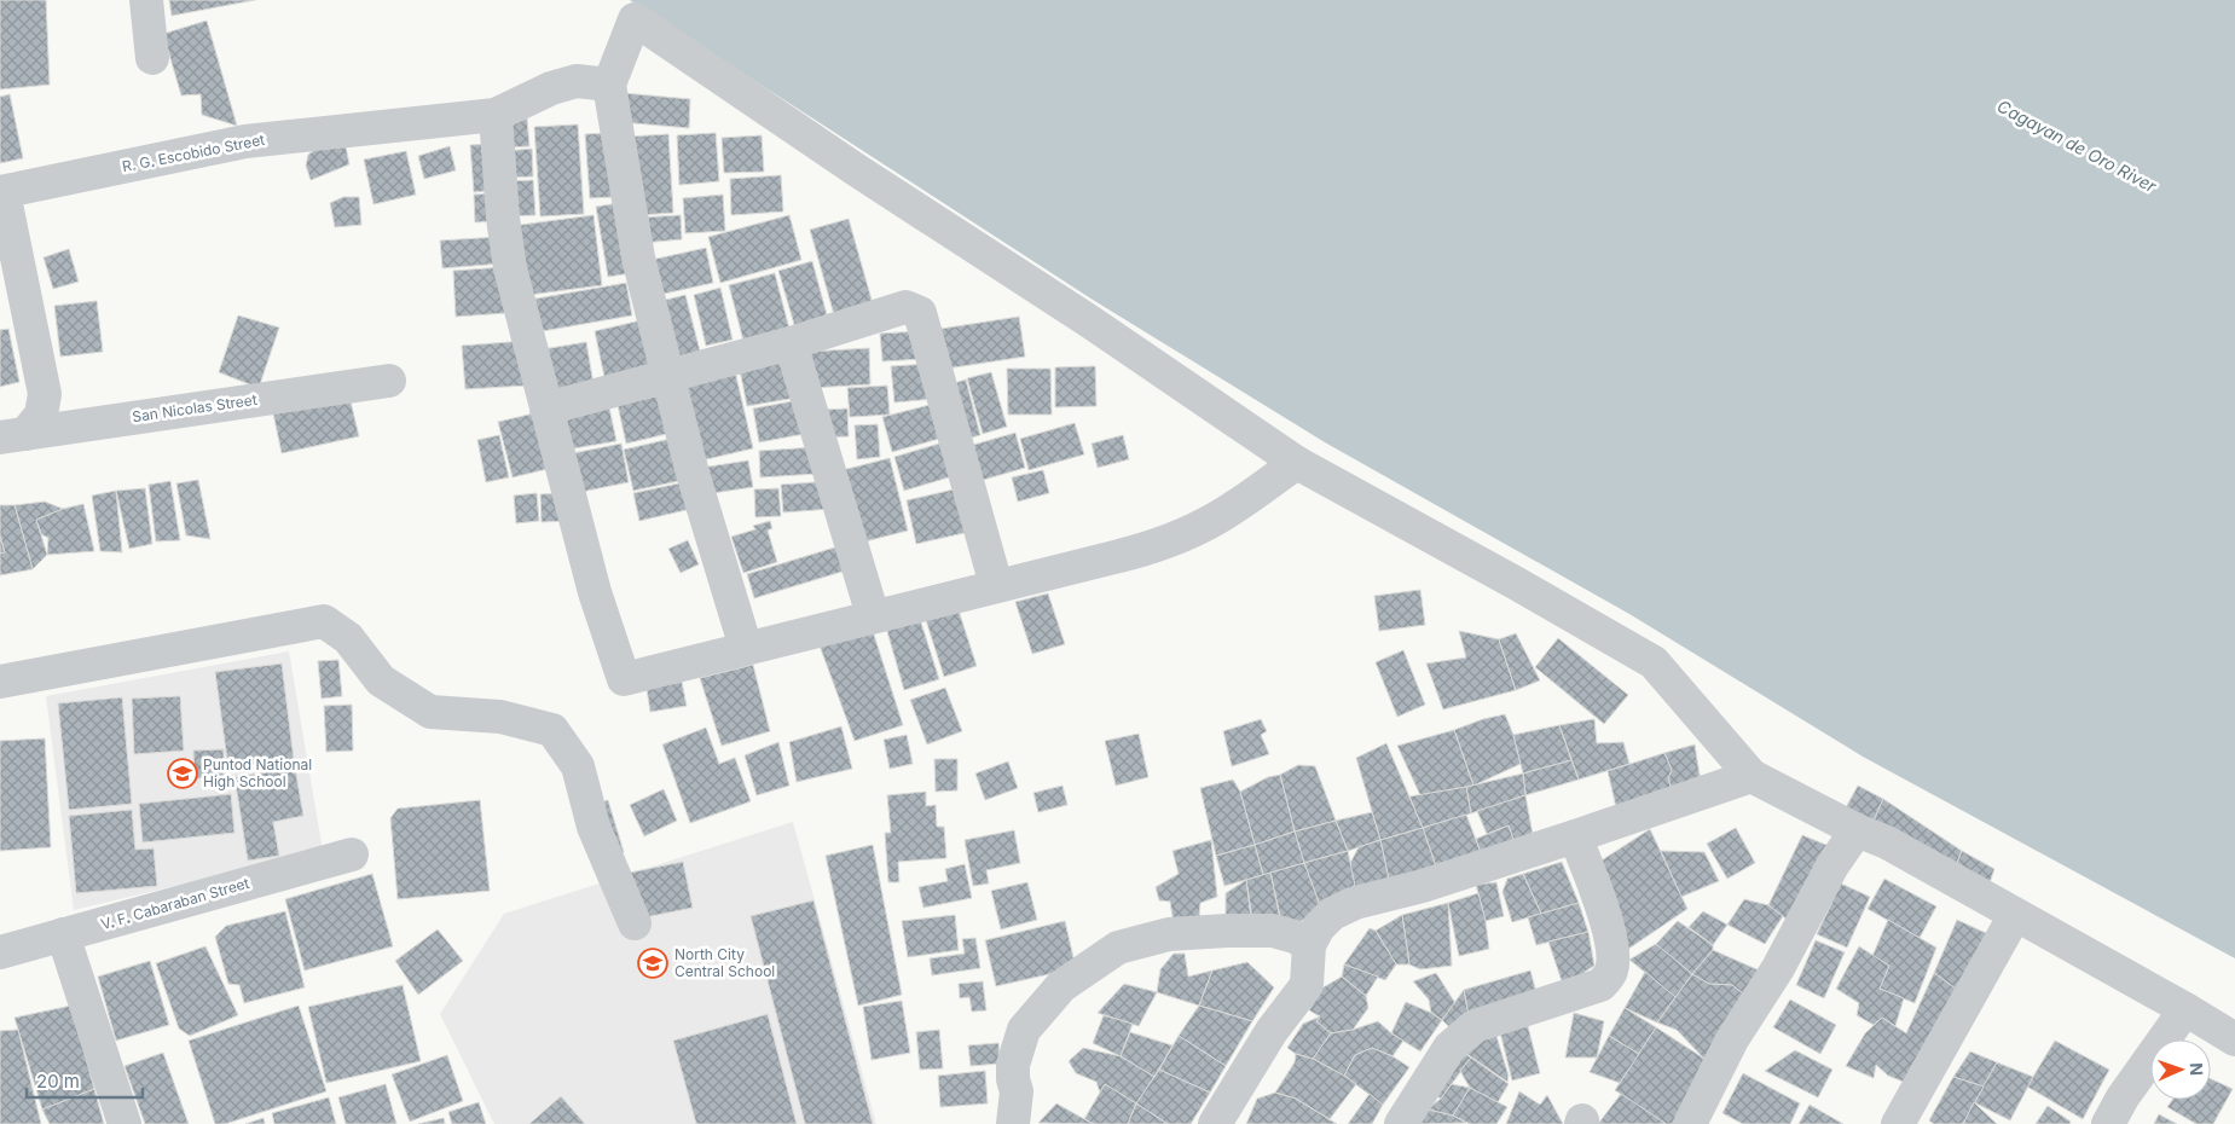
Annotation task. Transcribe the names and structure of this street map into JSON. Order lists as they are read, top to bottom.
{
  "streets": {
    "street": ["R. G. Escobido Street", "San Nicolas Street", "V. F. Cabaraban Street"]
  },
  "water": ["Cagayan de Oro River"],
  "places": {
    "school or university": ["Puntod National High School", "North City Central School"]
  },
  "scale_bar": "20 m",
  "north": "right"
}
